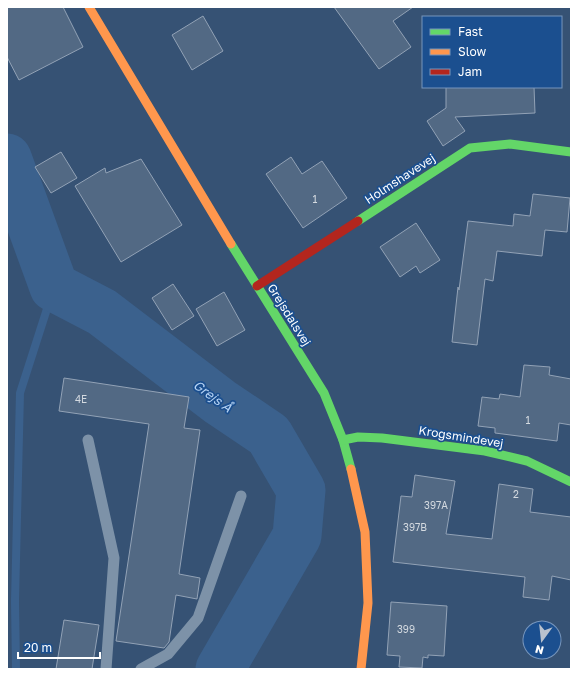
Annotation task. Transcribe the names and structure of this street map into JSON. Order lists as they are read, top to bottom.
{
  "streets": {
    "street": ["Holmshavevej", "Grejsdalsvej", "Krogsmindevej"]
  },
  "crossings": [
    ["Holmshavevej", "Grejsdalsvej"],
    ["Grejsdalsvej", "Krogsmindevej"]
  ],
  "water": ["Grejs Å"],
  "house_numbers": [
    "1",
    "4E",
    "1",
    "2",
    "397A",
    "397B",
    "399"
  ],
  "legend": ["Fast", "Slow", "Jam"],
  "scale_bar": "20 m",
  "north": "bottom"
}
